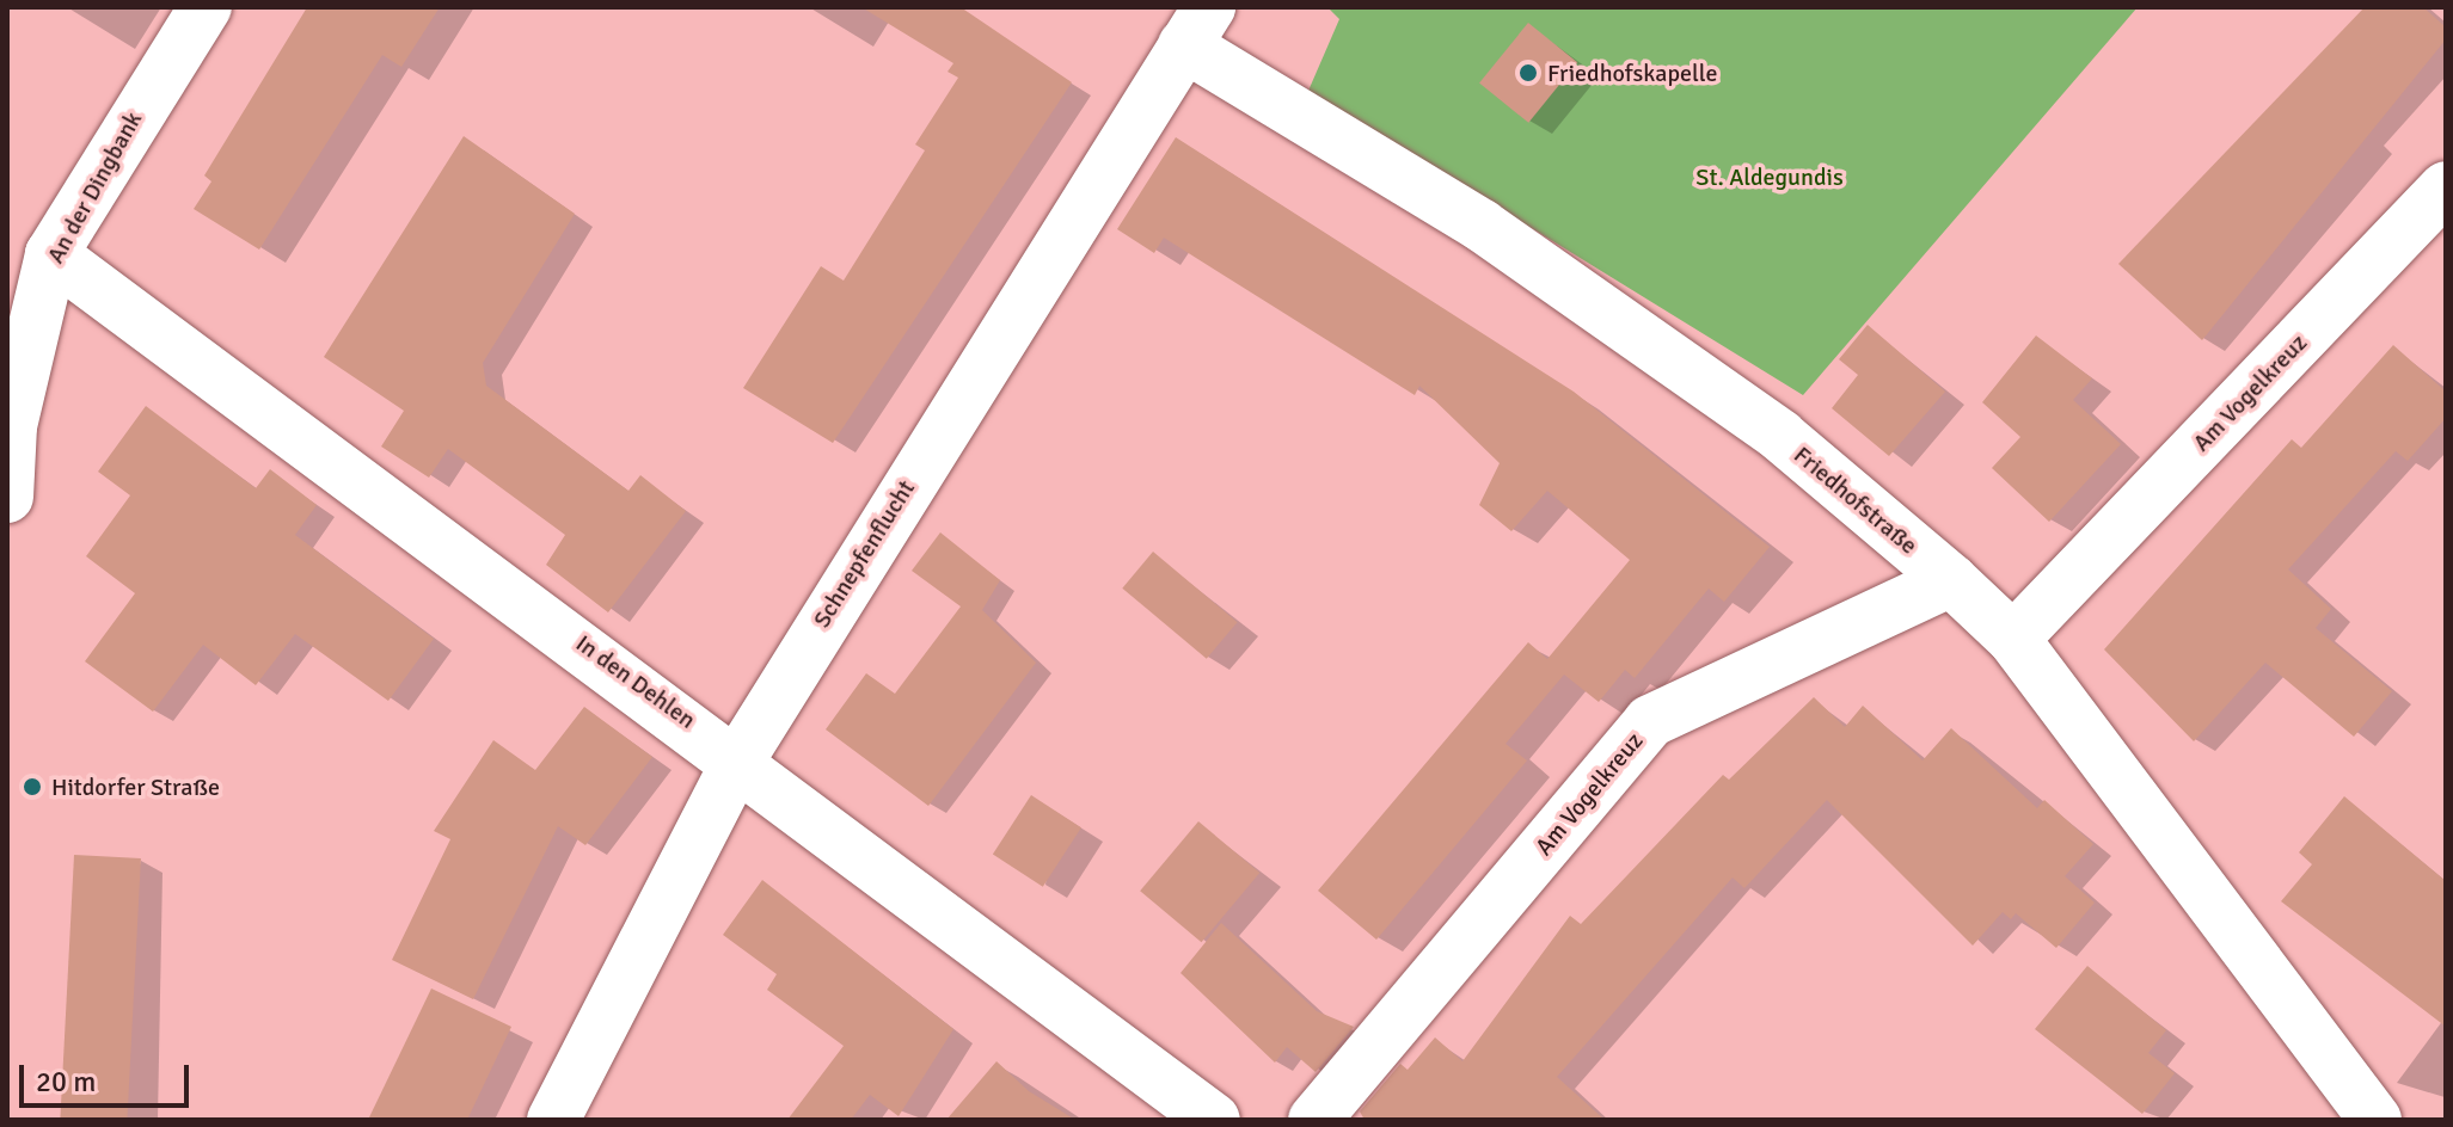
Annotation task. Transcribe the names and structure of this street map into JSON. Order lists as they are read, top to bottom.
{
  "streets": {
    "street": [
      "An der Dingbank",
      "Am Vogelkreuz",
      "Friedhofstraße",
      "Schnepfenflucht",
      "In den Dehlen"
    ]
  },
  "crossings": [
    ["An der Dingbank", "In den Dehlen"],
    ["Am Vogelkreuz", "Friedhofstraße"],
    ["Friedhofstraße", "Schnepfenflucht"],
    ["Schnepfenflucht", "In den Dehlen"]
  ],
  "parks": ["St. Aldegundis"],
  "places": ["Friedhofskapelle", "Hitdorfer Straße"],
  "scale_bar": "20 m"
}
